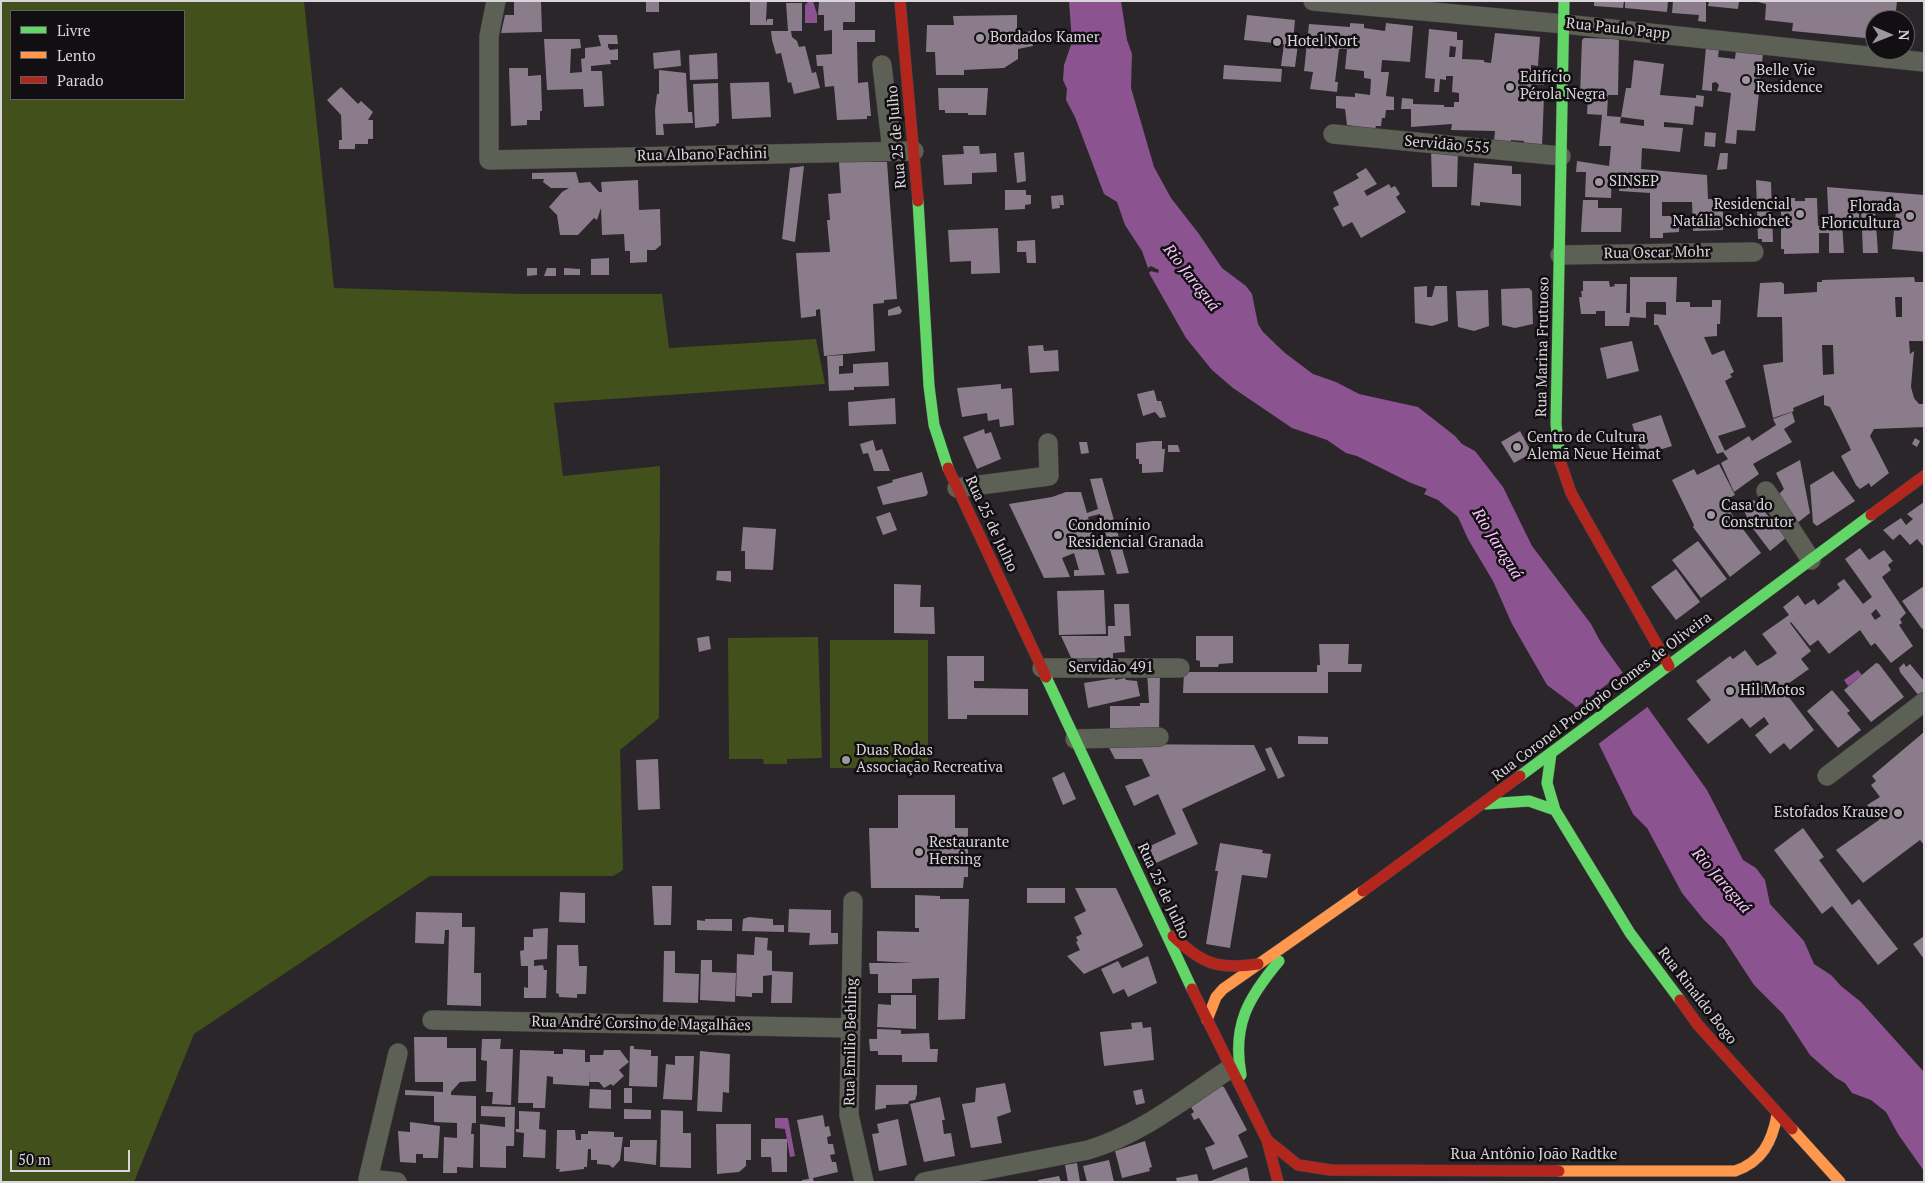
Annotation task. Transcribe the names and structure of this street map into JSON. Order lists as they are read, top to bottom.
{
  "streets": {
    "main road": [
      "Rua 25 de Julho",
      "Rua Marina Frutuoso",
      "Rua Coronel Procópio Gomes de Oliveira",
      "Rua Rinaldo Bogo",
      "Rua Antônio João Radtke"
    ],
    "street": [
      "Rua Paulo Papp",
      "Servidão 555",
      "Rua Albano Fachini",
      "Rua Oscar Mohr",
      "Servidão 491",
      "Rua André Corsino de Magalhães",
      "Rua Emilio Behling"
    ]
  },
  "crossings": [
    ["Rua Paulo Papp", "Rua Marina Frutuoso"],
    ["Rua 25 de Julho", "Rua Albano Fachini"],
    ["Rua 25 de Julho", "Servidão 491"],
    ["Rua 25 de Julho", "Rua Coronel Procópio Gomes de Oliveira"],
    ["Servidão 555", "Rua Marina Frutuoso"],
    ["Rua Oscar Mohr", "Rua Marina Frutuoso"],
    ["Rua Marina Frutuoso", "Rua Coronel Procópio Gomes de Oliveira"],
    ["Rua Coronel Procópio Gomes de Oliveira", "Rua Rinaldo Bogo"],
    ["Rua Rinaldo Bogo", "Rua Antônio João Radtke"],
    ["Rua André Corsino de Magalhães", "Rua Emilio Behling"]
  ],
  "water": ["Rio Jaraguá"],
  "places": [
    "Bordados Kamer",
    "Hotel Nort",
    "Belle Vie Residence",
    "Edifício Pérola Negra",
    "SINSEP",
    "Residencial Natália Schiochet",
    "Florada Floricultura",
    "Centro de Cultura Alemã Neue Heimat",
    "Casa do Construtor",
    "Condomínio Residencial Granada",
    "Hil Motos",
    "Duas Rodas Associação Recreativa",
    "Estofados Krause",
    "Restaurante Hersing"
  ],
  "legend": ["Livre", "Lento", "Parado"],
  "scale_bar": "50 m",
  "north": "right"
}
